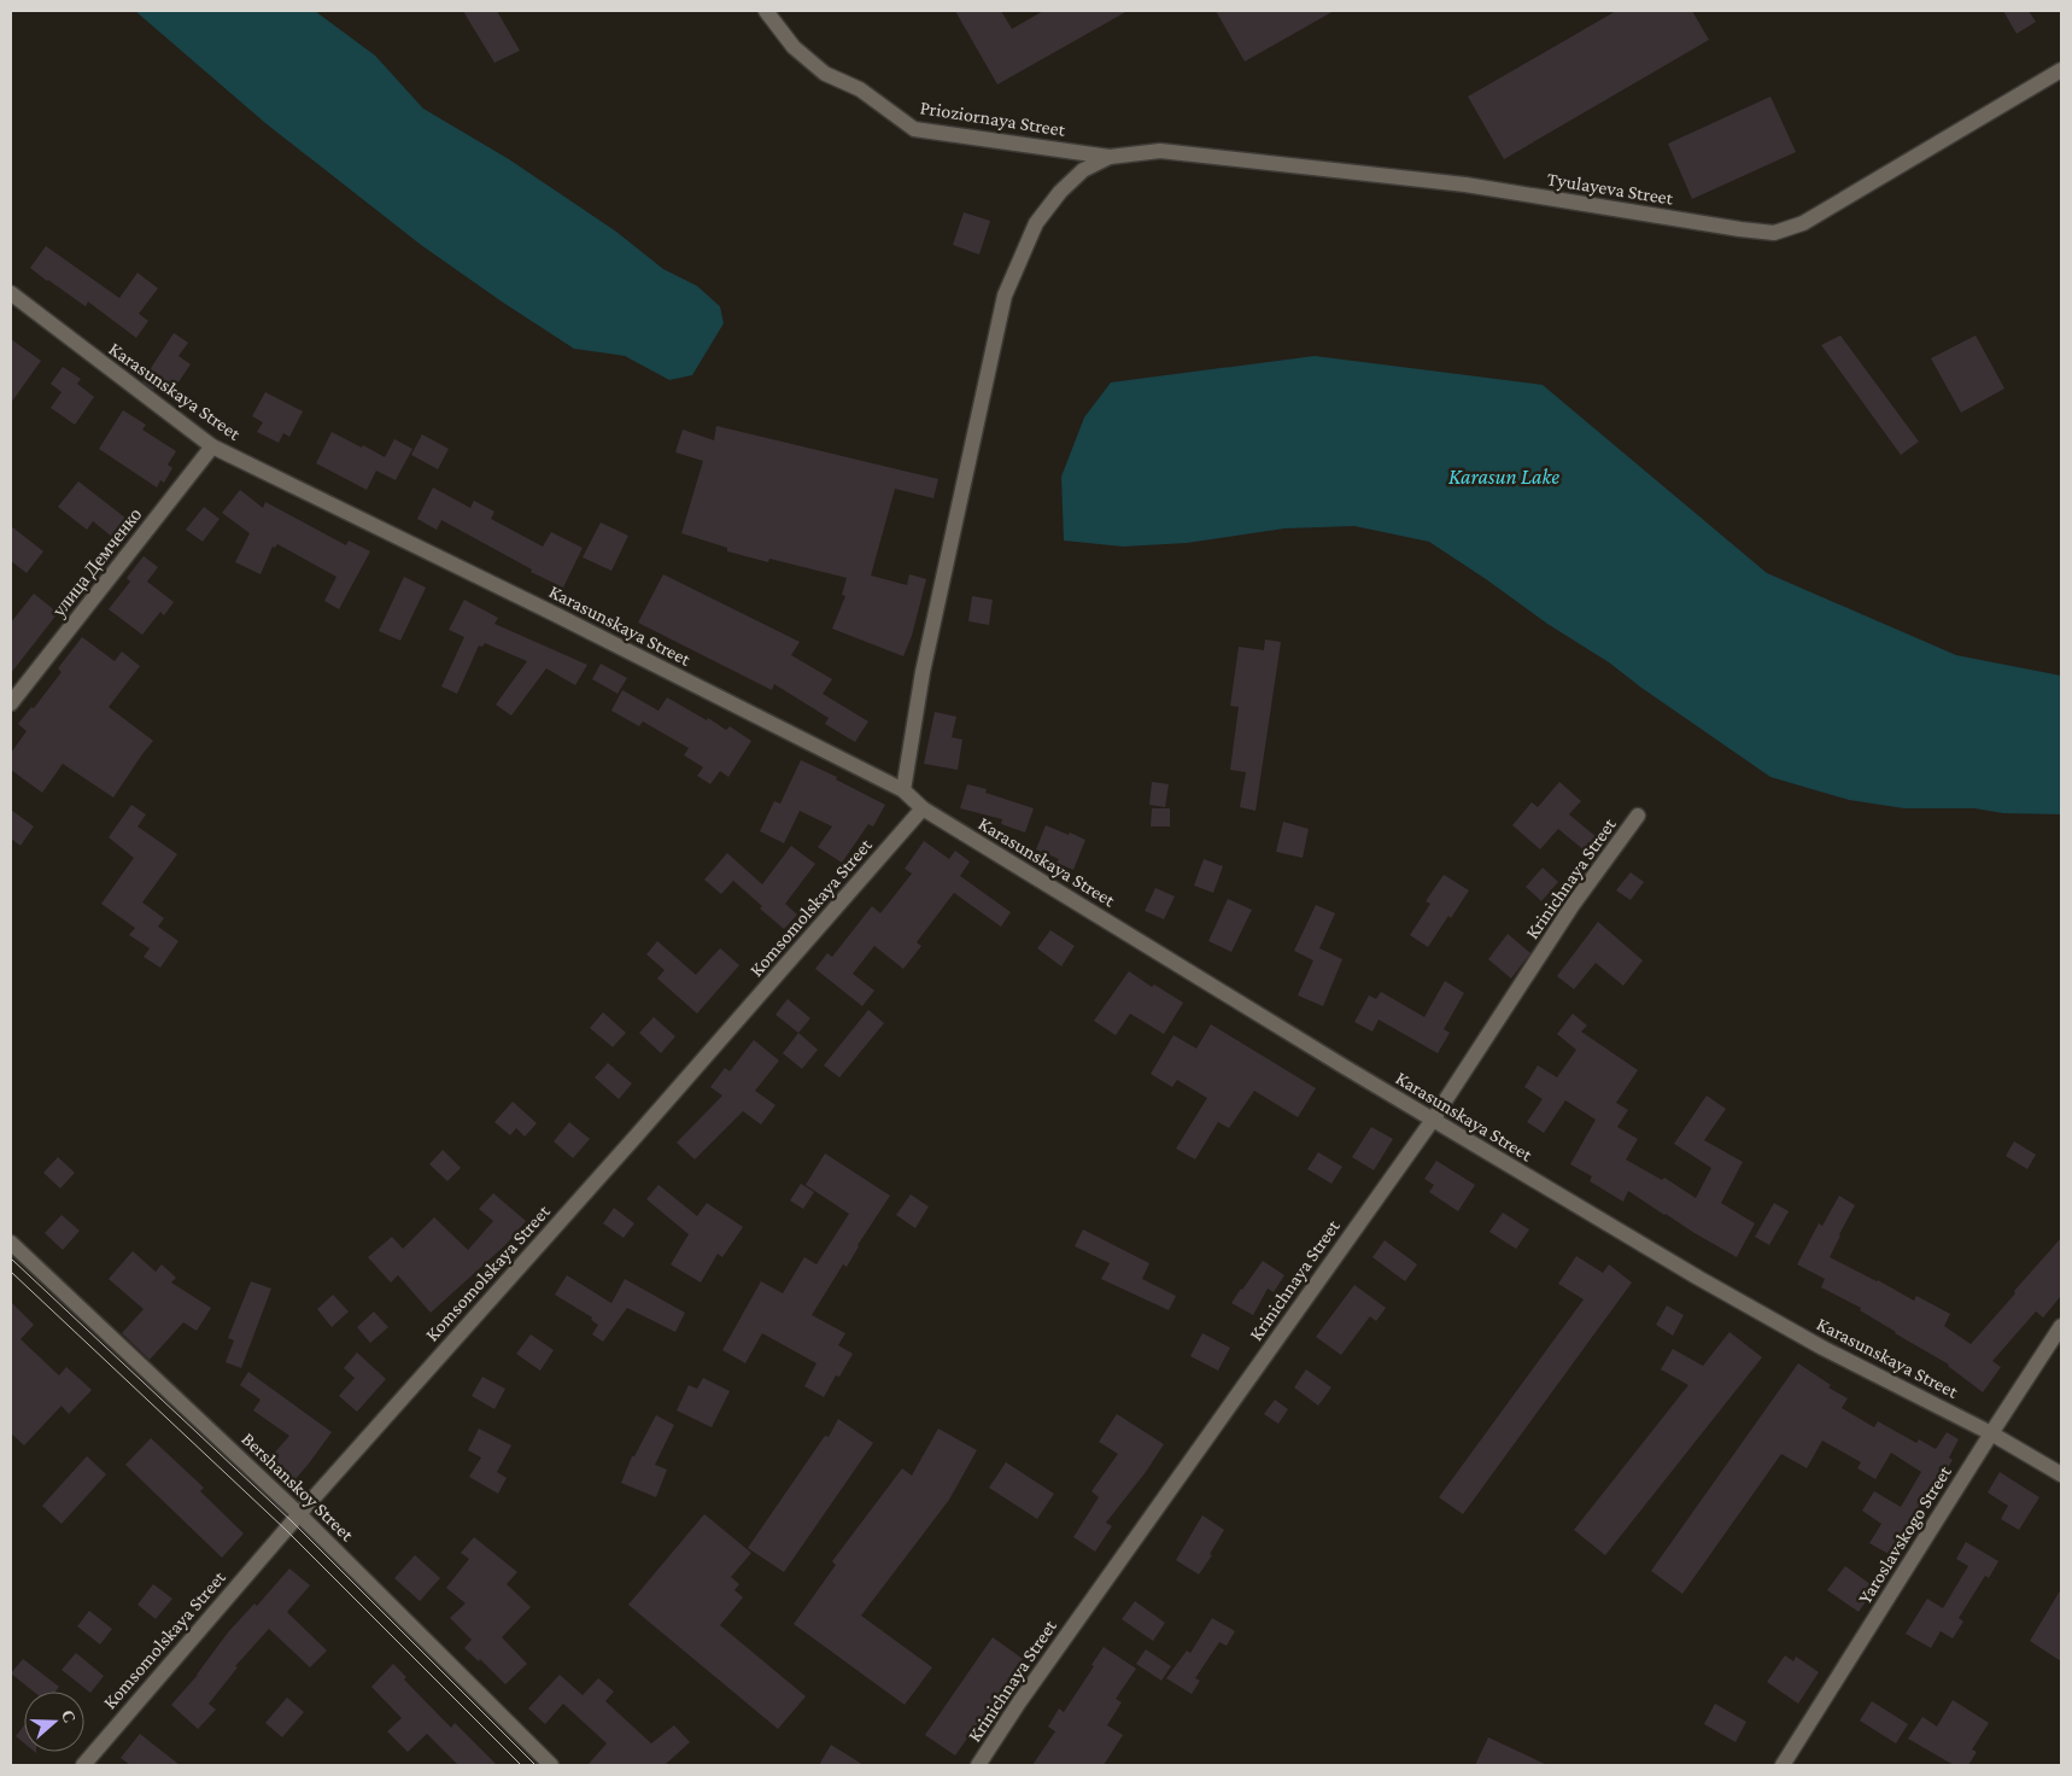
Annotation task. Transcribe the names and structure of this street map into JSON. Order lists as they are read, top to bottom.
{
  "streets": {
    "street": [
      "Prioziornaya Street",
      "Tyulayeva Street",
      "Karasunskaya Street",
      "улица Демченко",
      "Krinichnaya Street",
      "Komsomolskaya Street",
      "Bershanskoy Street",
      "Yaroslavskogo Street"
    ]
  },
  "crossings": [
    ["Prioziornaya Street", "Tyulayeva Street"],
    ["Karasunskaya Street", "улица Демченко"],
    ["Karasunskaya Street", "Krinichnaya Street"],
    ["Karasunskaya Street", "Komsomolskaya Street"],
    ["Karasunskaya Street", "Yaroslavskogo Street"],
    ["Komsomolskaya Street", "Bershanskoy Street"]
  ],
  "water": ["Karasun Lake"],
  "north": "right"
}
